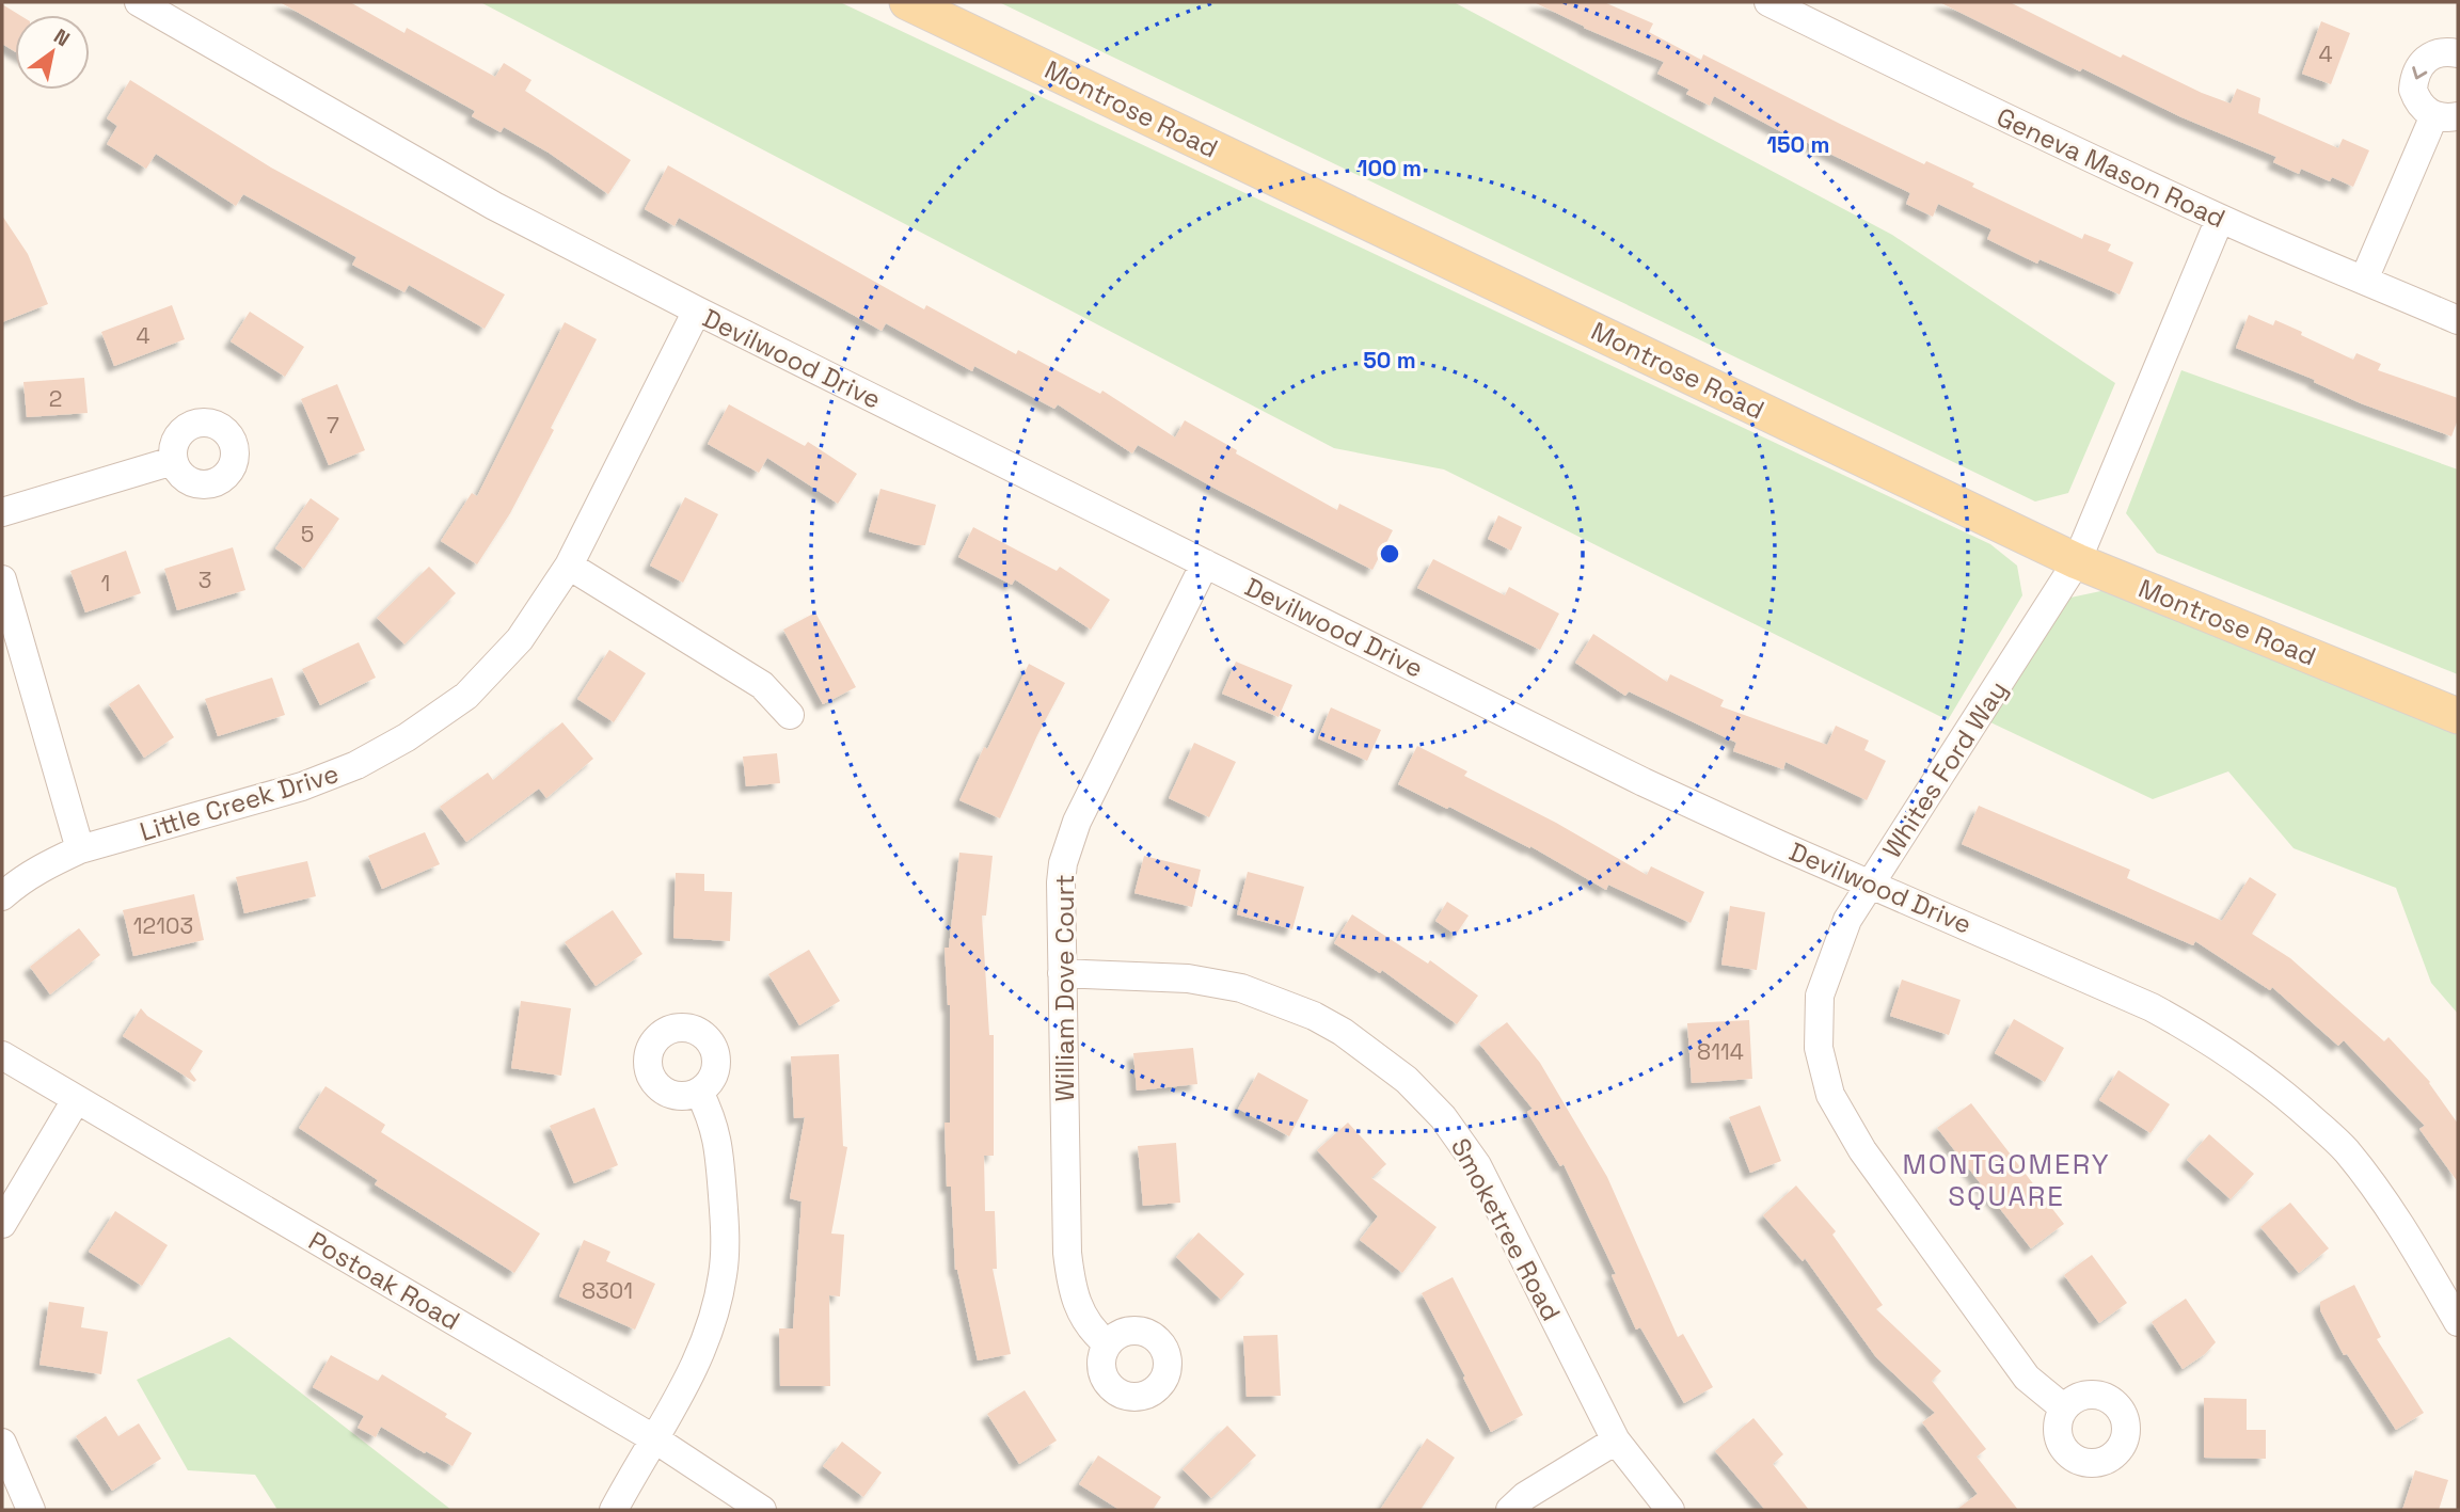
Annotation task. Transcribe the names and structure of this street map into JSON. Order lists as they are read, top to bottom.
{
  "streets": {
    "main road": ["Montrose Road"],
    "street": [
      "Geneva Mason Road",
      "Devilwood Drive",
      "Whites Ford Way",
      "Little Creek Drive",
      "William Dove Court",
      "Smoketree Road",
      "Postoak Road"
    ]
  },
  "crossings": [
    ["Montrose Road", "Whites Ford Way"],
    ["Geneva Mason Road", "Whites Ford Way"],
    ["Devilwood Drive", "Whites Ford Way"],
    ["Devilwood Drive", "Little Creek Drive"],
    ["Devilwood Drive", "William Dove Court"],
    ["William Dove Court", "Smoketree Road"]
  ],
  "districts": ["MONTGOMERY SQUARE"],
  "house_numbers": [
    "4",
    "4",
    "2",
    "7",
    "5",
    "3",
    "1",
    "12103",
    "8114",
    "8301"
  ],
  "north": "top right",
  "rings": ["150 m", "100 m", "50 m"]
}
